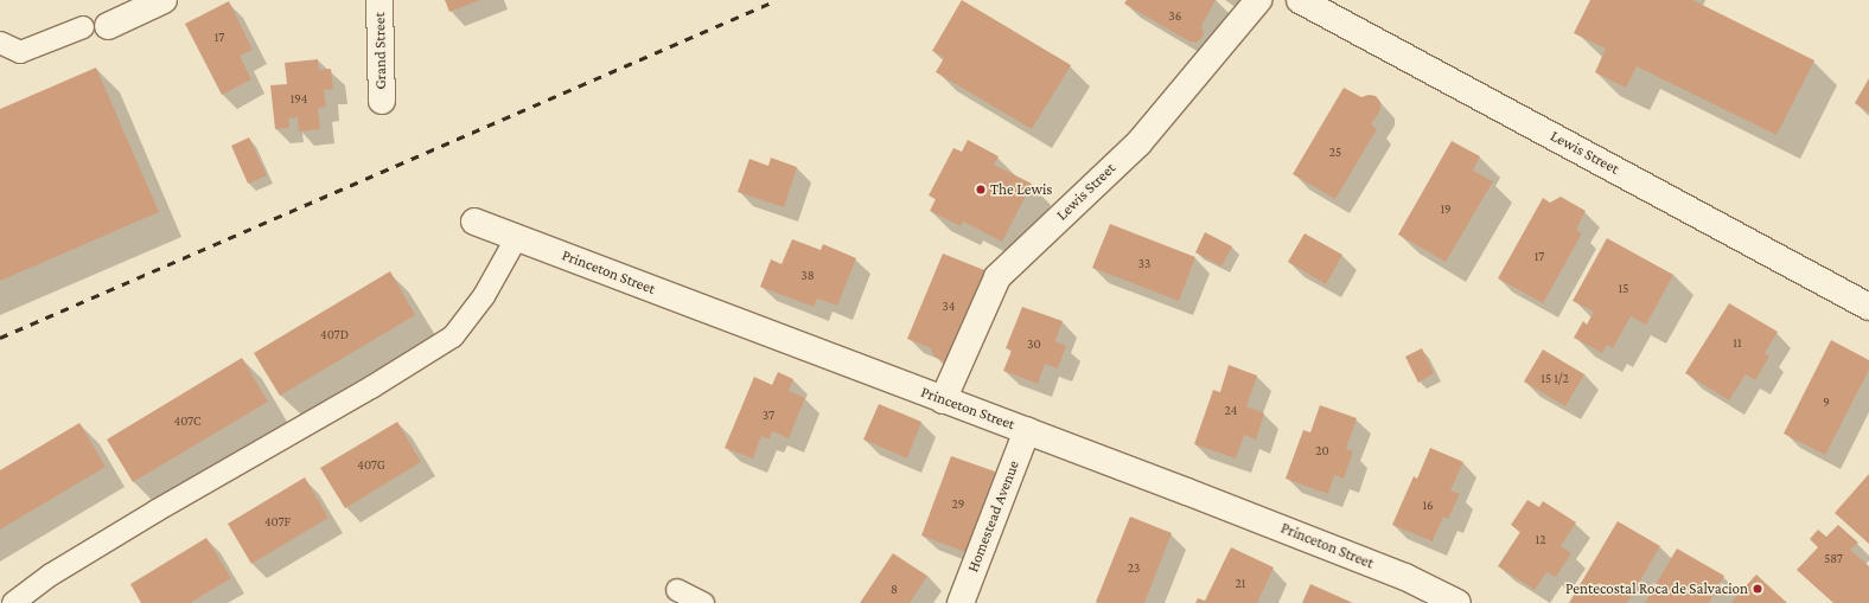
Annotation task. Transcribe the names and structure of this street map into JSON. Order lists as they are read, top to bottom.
{
  "streets": {
    "street": [
      "Grand Street",
      "Lewis Street",
      "Princeton Street",
      "Homestead Avenue"
    ]
  },
  "crossings": [
    ["Lewis Street", "Princeton Street"],
    ["Princeton Street", "Homestead Avenue"]
  ],
  "places": ["The Lewis", "Pentecostal Roca de Salvacion"],
  "house_numbers": [
    "36",
    "17",
    "194",
    "25",
    "19",
    "17",
    "33",
    "38",
    "15",
    "34",
    "407D",
    "11",
    "30",
    "15 1/2",
    "9",
    "24",
    "37",
    "407C",
    "20",
    "407G",
    "29",
    "16",
    "407F",
    "12",
    "587",
    "23",
    "21",
    "8"
  ]
}
